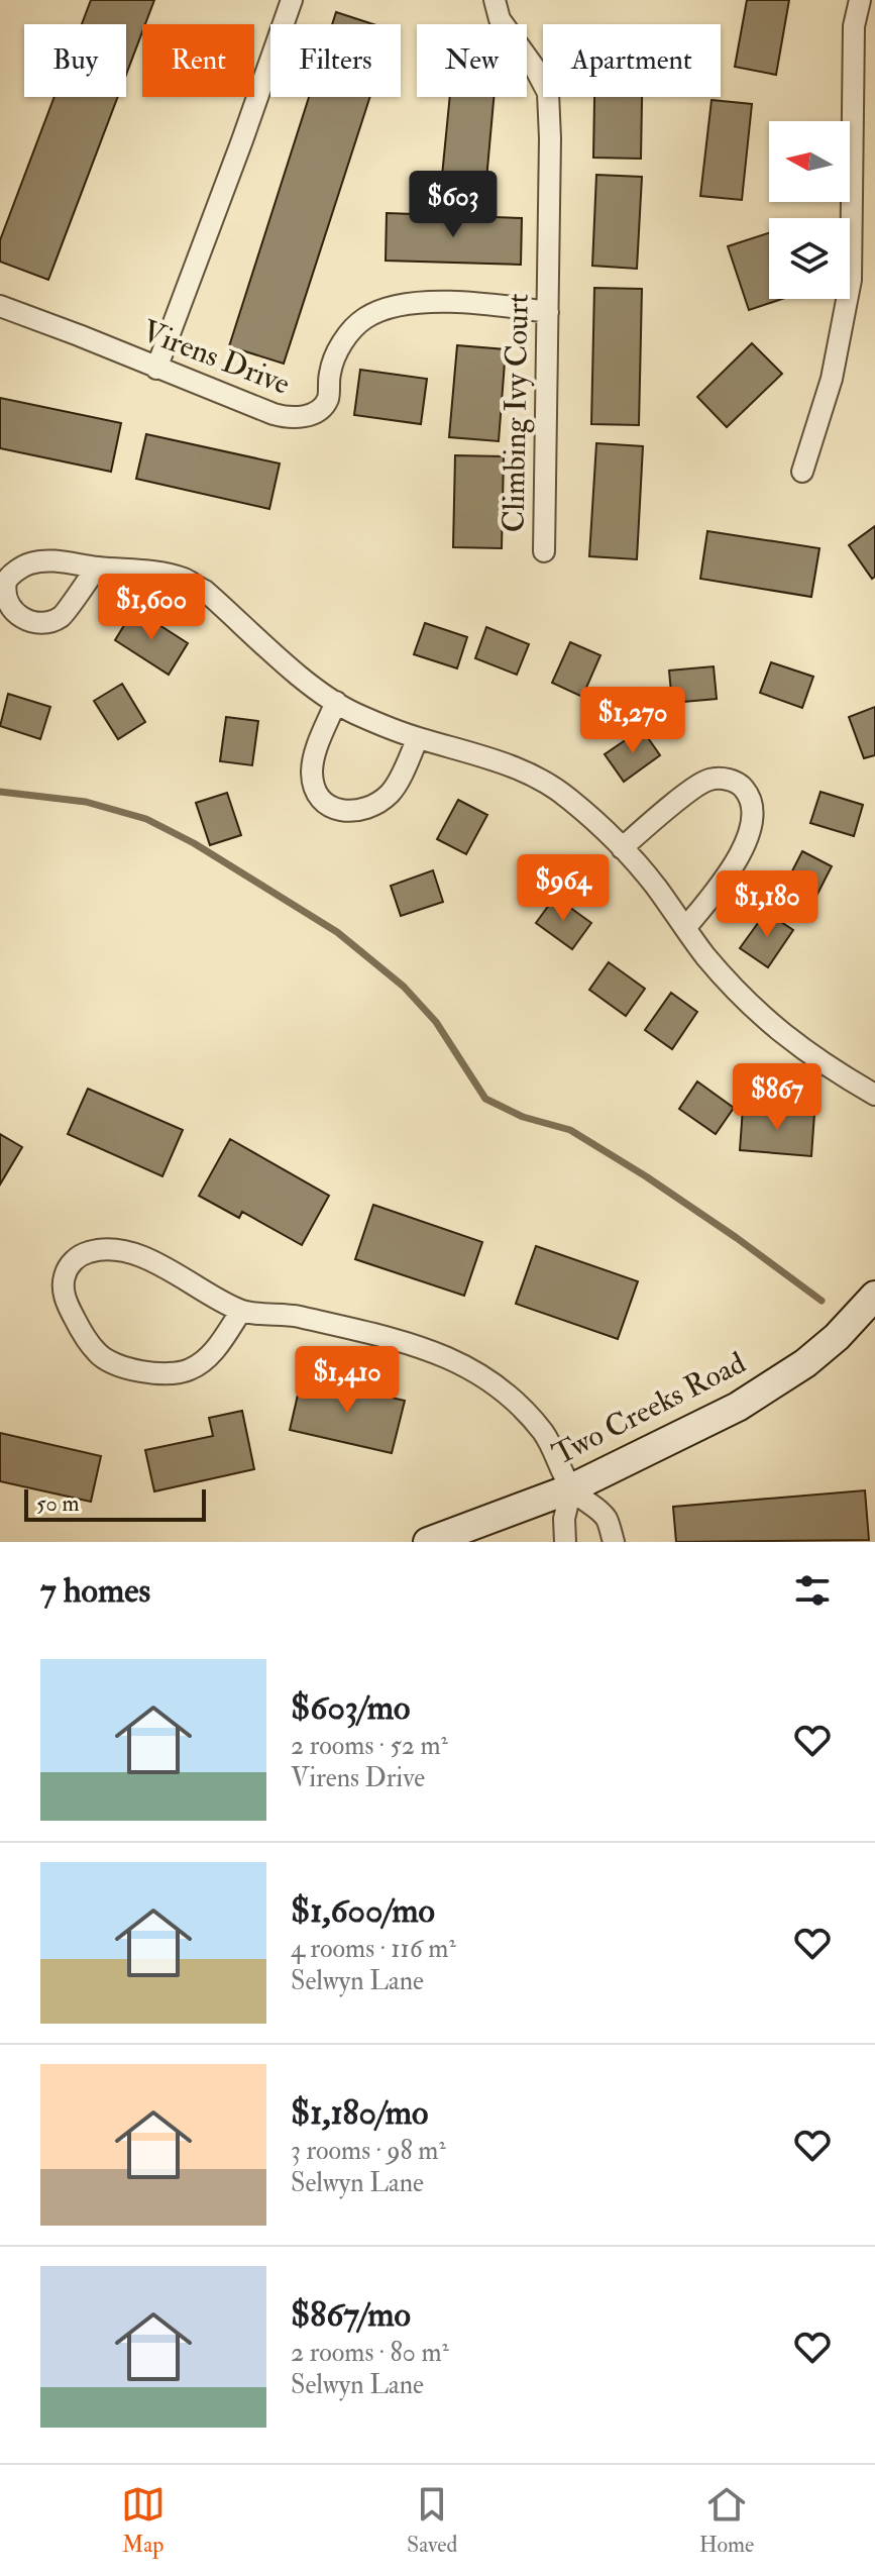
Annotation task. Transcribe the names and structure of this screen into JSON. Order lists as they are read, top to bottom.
{
  "streets": {
    "street": ["Virens Drive", "Climbing Ivy Court", "Two Creeks Road"]
  },
  "crossings": [
    ["Virens Drive", "Climbing Ivy Court"]
  ],
  "scale_bar": "50 m",
  "north": "left",
  "page": {
    "chip": [
      "Buy",
      "Rent",
      "Filters",
      "New",
      "Apartment"
    ],
    "price": [
      "$603",
      "$1,600",
      "$1,270",
      "$964",
      "$1,180",
      "$867",
      "$1,410"
    ],
    "scale": "50 m",
    "heading": "7 homes",
    "list": [
      {
        "name": "$603/mo",
        "note": "2 rooms · 52 m² · Virens Drive"
      },
      {
        "name": "$1,600/mo",
        "note": "4 rooms · 116 m² · Selwyn Lane"
      },
      {
        "name": "$1,180/mo",
        "note": "3 rooms · 98 m² · Selwyn Lane"
      },
      {
        "name": "$867/mo",
        "note": "2 rooms · 80 m² · Selwyn Lane"
      }
    ],
    "tabs": ["Map", "Saved", "Home"]
  }
}
